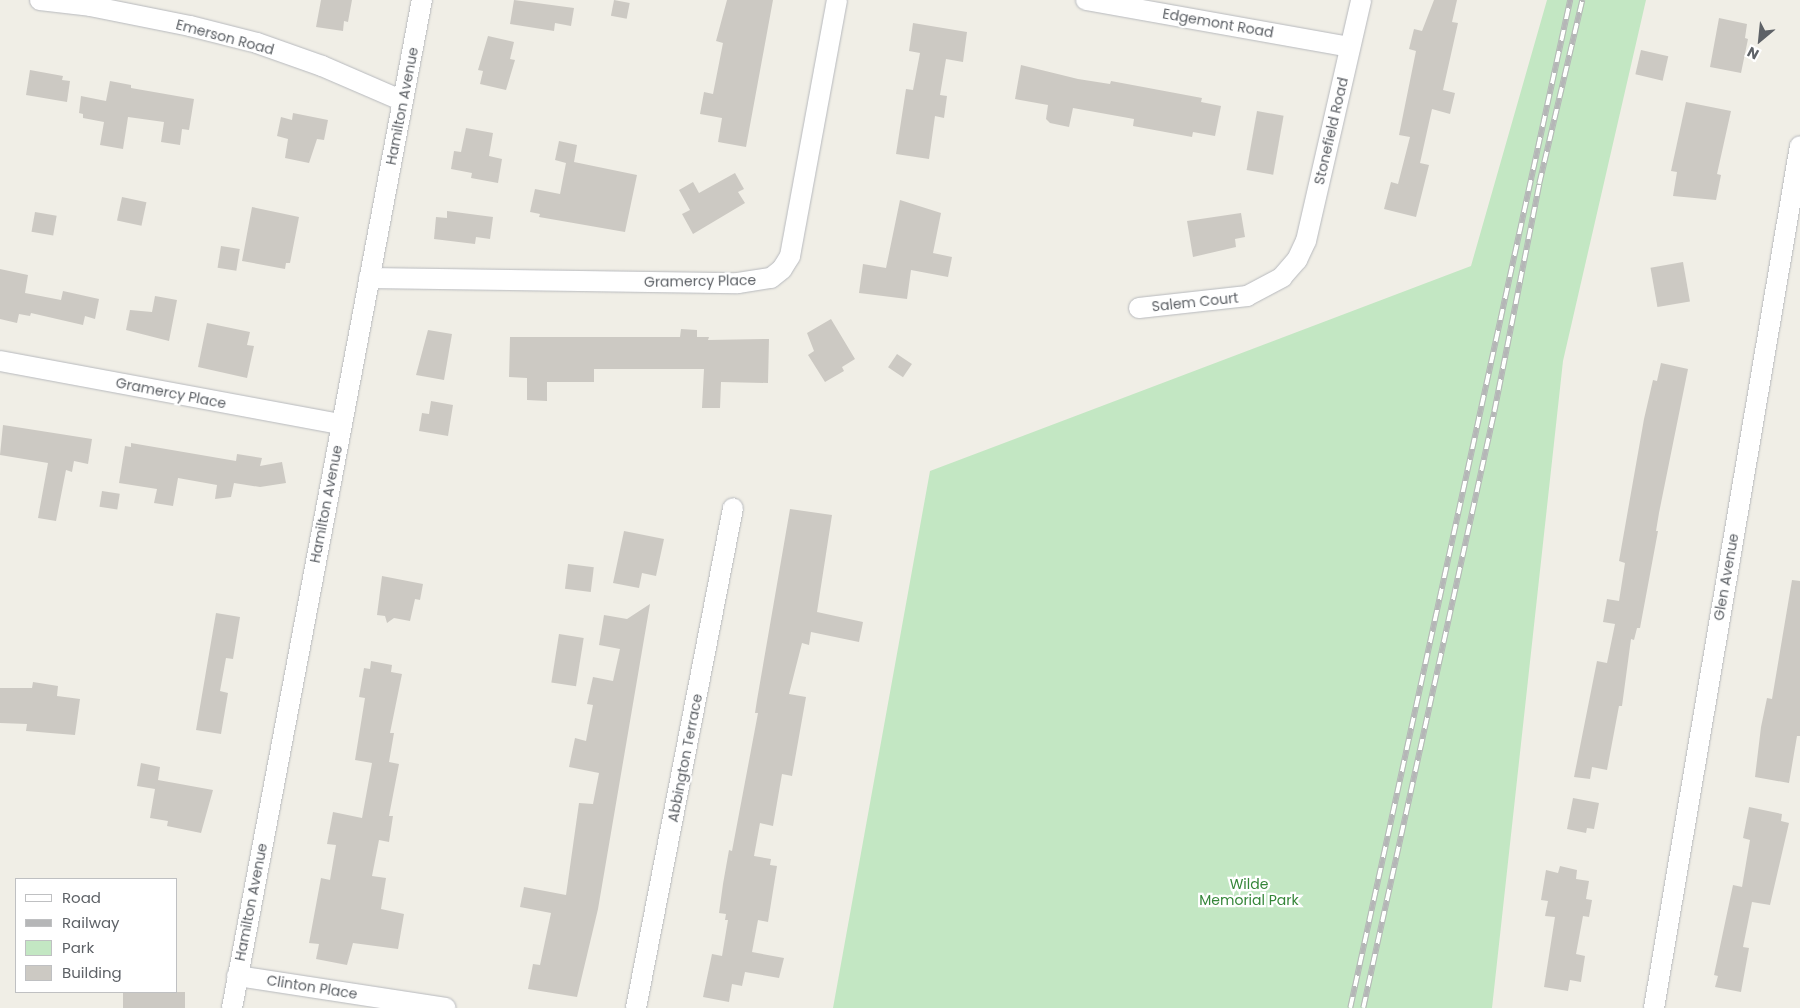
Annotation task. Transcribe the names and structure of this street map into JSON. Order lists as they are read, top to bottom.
{
  "streets": {
    "street": [
      "Edgemont Road",
      "Emerson Road",
      "Hamilton Avenue",
      "Stonefield Road",
      "Gramercy Place",
      "Salem Court",
      "Glen Avenue",
      "Abbington Terrace",
      "Clinton Place"
    ]
  },
  "crossings": [
    ["Edgemont Road", "Stonefield Road"],
    ["Emerson Road", "Hamilton Avenue"],
    ["Hamilton Avenue", "Gramercy Place"],
    ["Hamilton Avenue", "Clinton Place"],
    ["Stonefield Road", "Salem Court"]
  ],
  "parks": ["Wilde Memorial Park"],
  "legend": [
    "Road",
    "Railway",
    "Park",
    "Building"
  ],
  "north": "bottom left"
}
